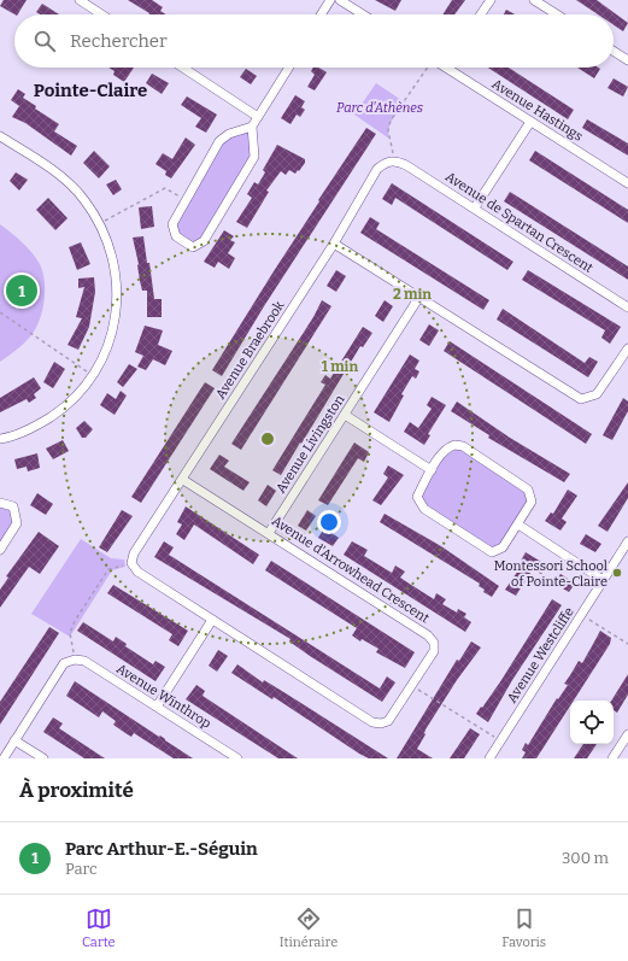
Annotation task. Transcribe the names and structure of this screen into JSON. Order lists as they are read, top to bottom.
{
  "streets": {
    "street": [
      "Avenue Hastings",
      "Avenue de Spartan Crescent",
      "Avenue Braebrook",
      "Avenue Livingston",
      "Avenue d'Arrowhead Crescent",
      "Avenue Westcliffe",
      "Avenue Winthrop"
    ]
  },
  "crossings": [
    ["Avenue de Spartan Crescent", "Avenue Braebrook"],
    ["Avenue Braebrook", "Avenue d'Arrowhead Crescent"],
    ["Avenue Livingston", "Avenue d'Arrowhead Crescent"]
  ],
  "districts": ["Pointe-Claire"],
  "parks": ["Parc d'Athènes"],
  "places": ["Montessori School of Pointe-Claire"],
  "page": {
    "search": "Rechercher",
    "pins": "1",
    "heading": "À proximité",
    "list": [
      {
        "mark": "1",
        "name": "Parc Arthur-E.-Séguin",
        "note": "Parc",
        "value": "300 m"
      }
    ],
    "nav": ["Carte", "Itinéraire", "Favoris"]
  },
  "rings": ["2 min", "1 min"]
}
